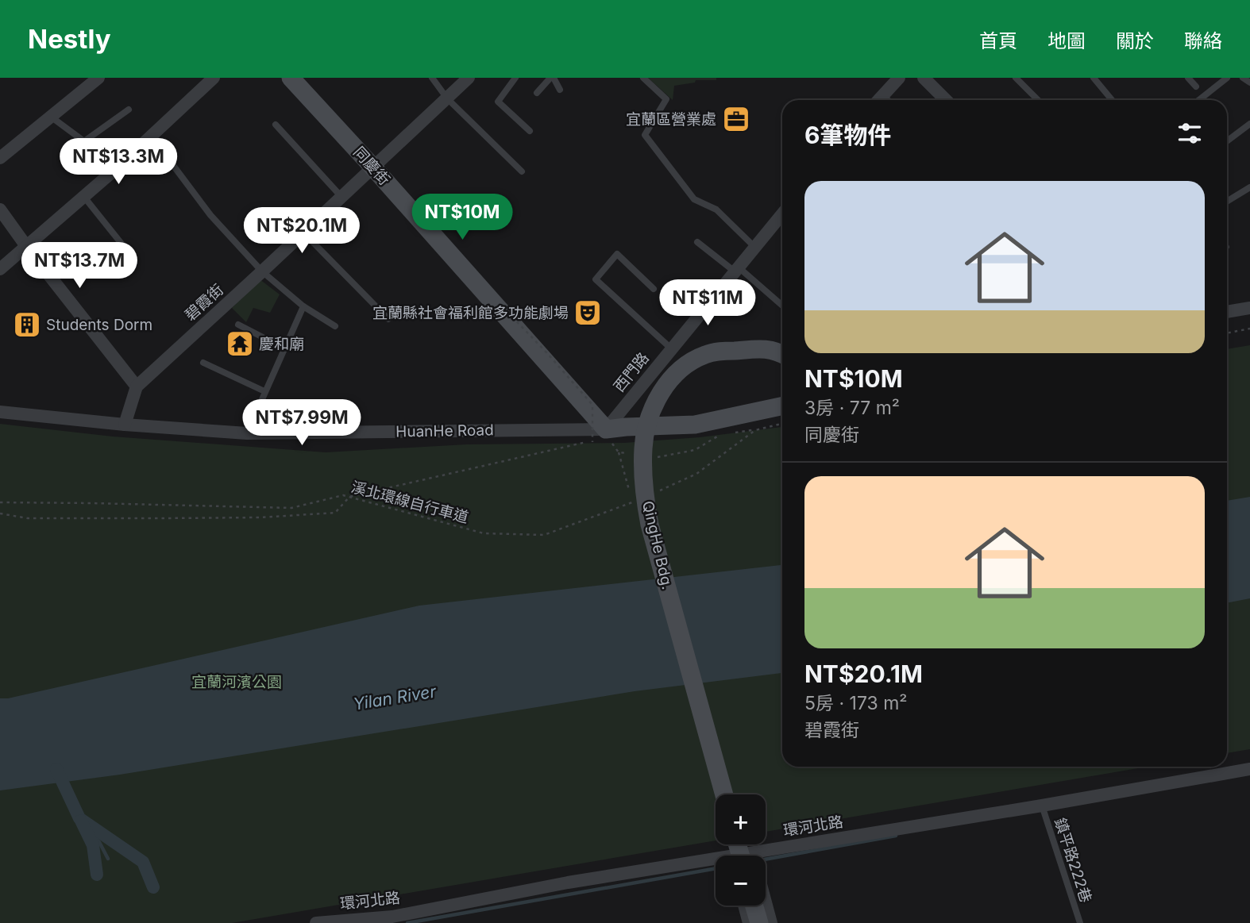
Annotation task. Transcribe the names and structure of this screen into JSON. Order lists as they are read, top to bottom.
{
  "streets": {
    "street": [
      "同慶街",
      "碧霞街",
      "西門路",
      "HuanHe Road",
      "QingHe Bdg.",
      "環河北路"
    ],
    "lane": ["鎮平路222巷"],
    "path": ["溪北環線自行車道"]
  },
  "crossings": [
    ["同慶街", "碧霞街"],
    ["同慶街", "西門路"],
    ["同慶街", "HuanHe Road"],
    ["西門路", "HuanHe Road"],
    ["環河北路", "鎮平路222巷"]
  ],
  "water": ["Yilan River"],
  "parks": ["宜蘭河濱公園"],
  "places": {
    "office": ["宜蘭區營業處"],
    "theatre": ["宜蘭縣社會福利館多功能劇場"],
    "building": ["Students Dorm"],
    "temple": ["慶和廟"]
  },
  "page": {
    "header": "Nestly",
    "nav": [
      "首頁",
      "地圖",
      "關於",
      "聯絡"
    ],
    "heading": "6筆物件",
    "price": [
      "NT$13.3M",
      "NT$10M",
      "NT$20.1M",
      "NT$13.7M",
      "NT$11M",
      "NT$7.99M"
    ],
    "list": [
      {
        "name": "NT$10M",
        "note": "3房 · 77 m² · 同慶街"
      },
      {
        "name": "NT$20.1M",
        "note": "5房 · 173 m² · 碧霞街"
      }
    ],
    "map_buttons": ["+", "−"]
  }
}
